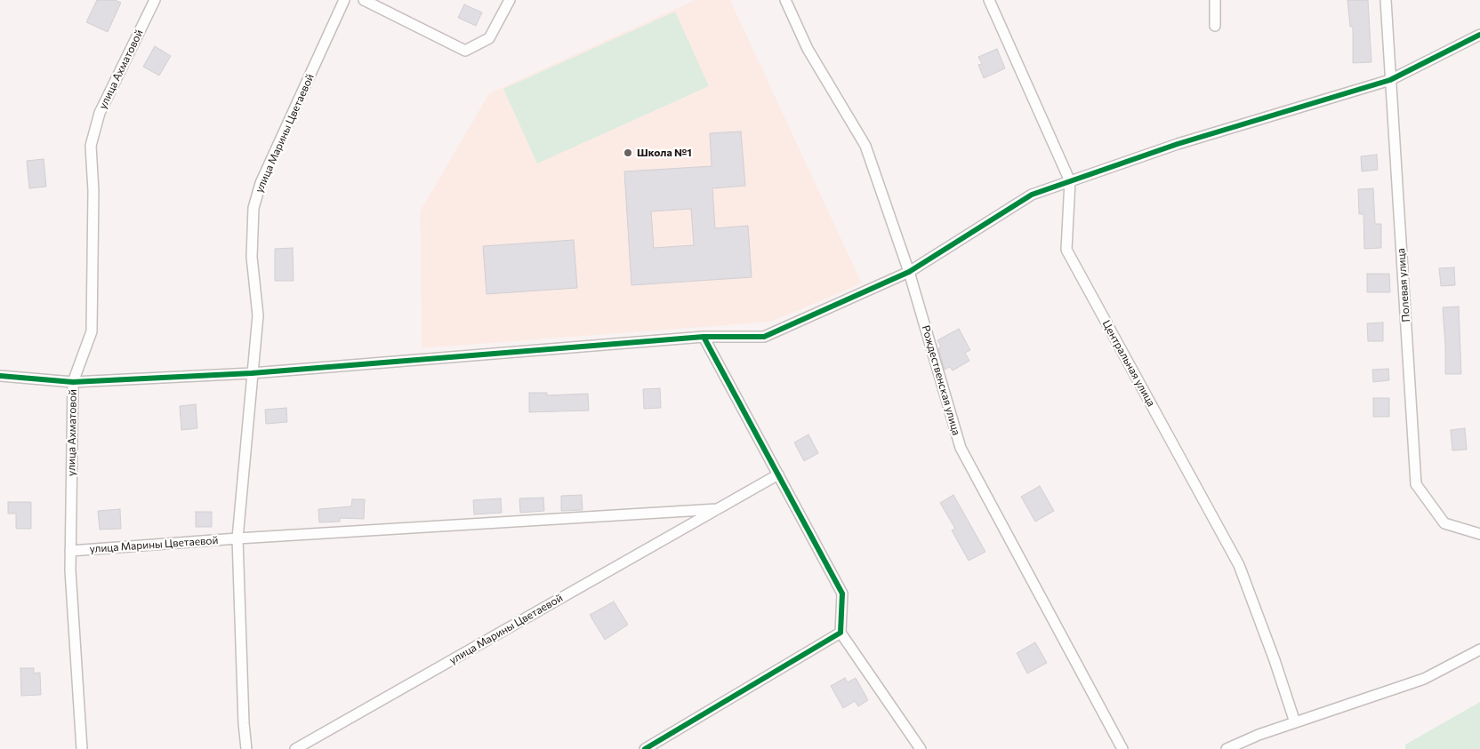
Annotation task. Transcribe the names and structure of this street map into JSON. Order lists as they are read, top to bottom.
{
  "streets": {
    "street": [
      "улица Ахматовой",
      "улица Марины Цветаевой",
      "Полевая улица",
      "Центральная улица",
      "Рождественская улица"
    ]
  },
  "crossings": [
    ["улица Ахматовой", "улица Марины Цветаевой"]
  ],
  "places": ["Школа №1"]
}
